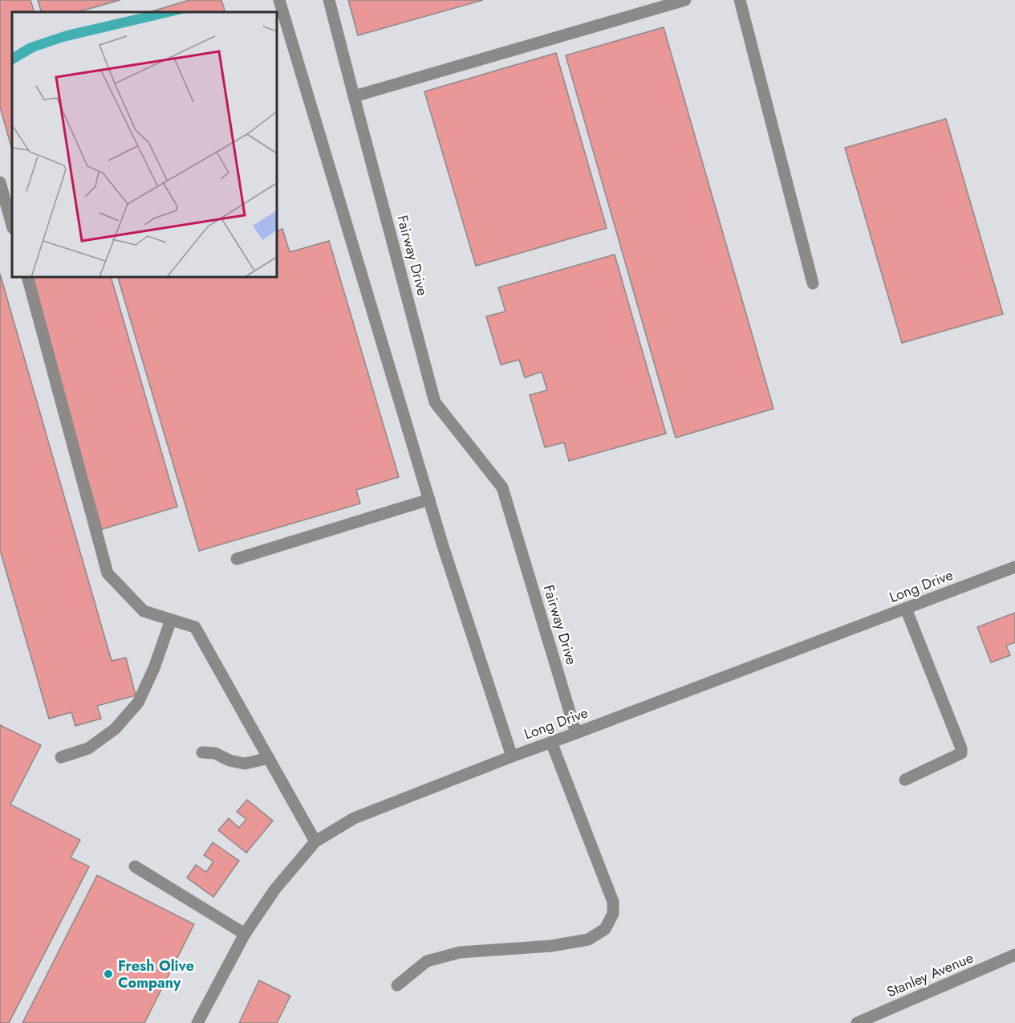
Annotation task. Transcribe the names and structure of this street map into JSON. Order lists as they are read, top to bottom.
{
  "streets": {
    "street": ["Fairway Drive", "Long Drive", "Stanley Avenue"]
  },
  "crossings": [
    ["Fairway Drive", "Long Drive"]
  ],
  "places": ["Fresh Olive Company"]
}
